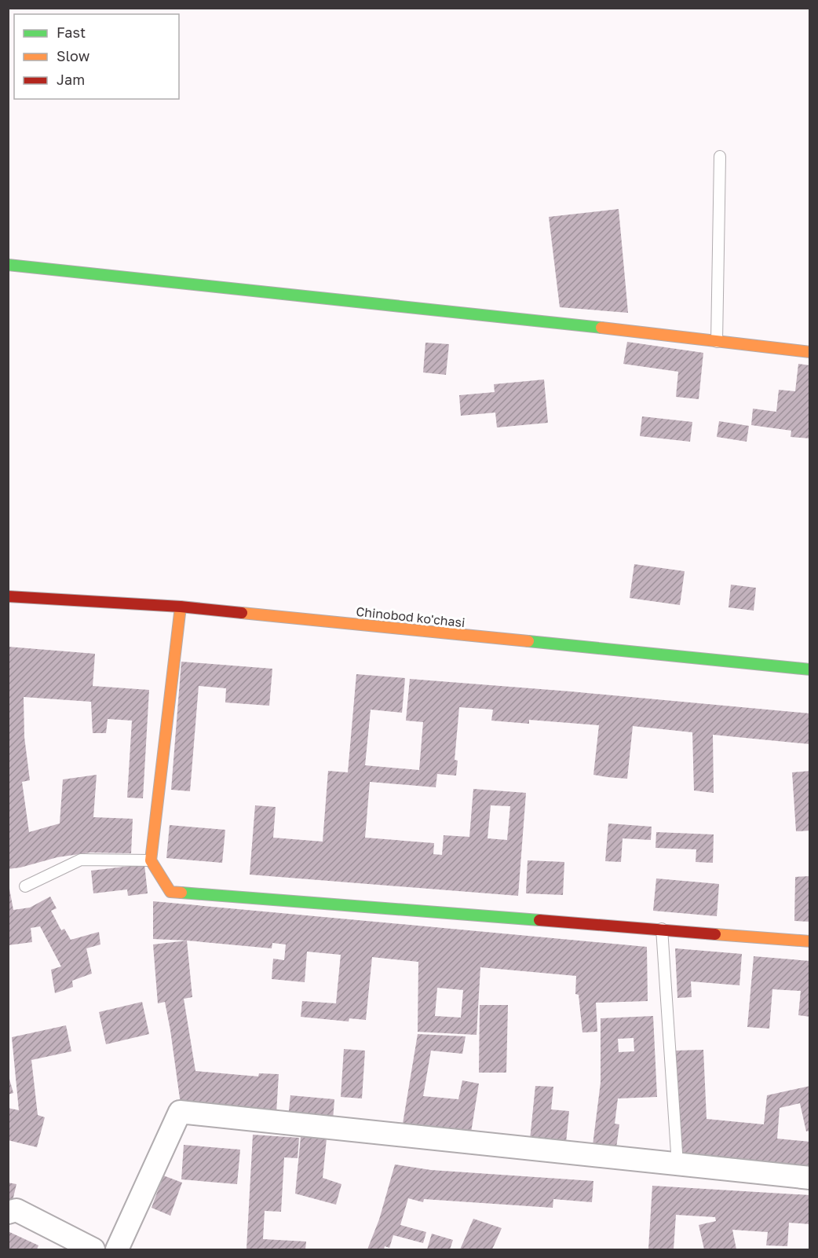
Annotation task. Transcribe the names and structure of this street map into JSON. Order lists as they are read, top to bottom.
{
  "streets": {
    "street": ["Chinobod ko'chasi"]
  },
  "legend": ["Fast", "Slow", "Jam"]
}
